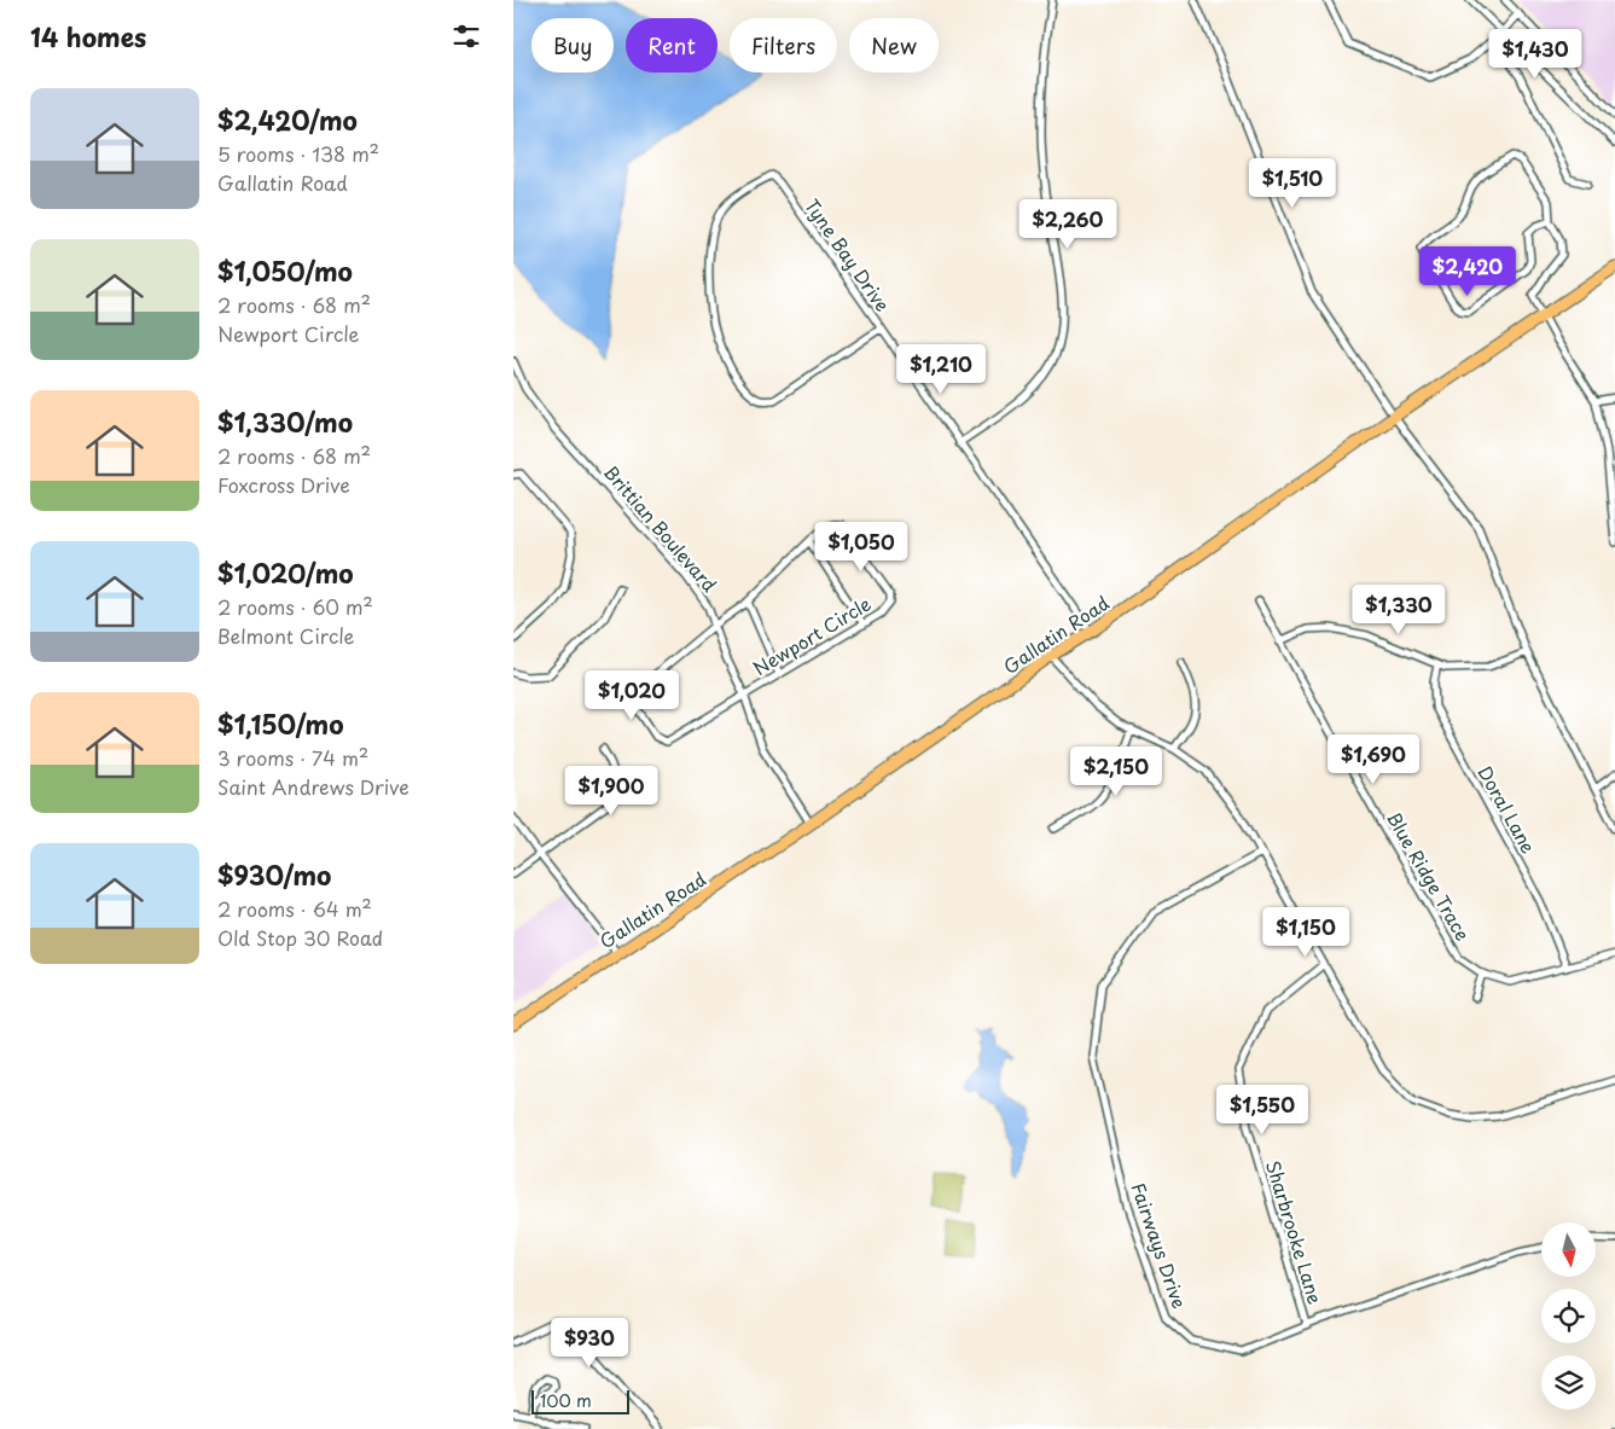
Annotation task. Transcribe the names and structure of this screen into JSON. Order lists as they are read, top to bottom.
{
  "streets": {
    "main road": ["Gallatin Road"],
    "street": [
      "Tyne Bay Drive",
      "Brittian Boulevard",
      "Newport Circle",
      "Doral Lane",
      "Blue Ridge Trace",
      "Sharbrooke Lane",
      "Fairways Drive"
    ]
  },
  "crossings": [
    ["Tyne Bay Drive", "Gallatin Road"],
    ["Brittian Boulevard", "Gallatin Road"],
    ["Brittian Boulevard", "Newport Circle"],
    ["Doral Lane", "Blue Ridge Trace"],
    ["Sharbrooke Lane", "Fairways Drive"]
  ],
  "scale_bar": "100 m",
  "north": "bottom",
  "page": {
    "heading": "14 homes",
    "chip": [
      "Buy",
      "Rent",
      "Filters",
      "New"
    ],
    "price": [
      "$1,430",
      "$1,510",
      "$2,260",
      "$2,420",
      "$1,210",
      "$1,050",
      "$1,330",
      "$1,020",
      "$1,690",
      "$2,150",
      "$1,900",
      "$1,150",
      "$1,550",
      "$930"
    ],
    "list": [
      {
        "name": "$2,420/mo",
        "note": "5 rooms · 138 m² · Gallatin Road"
      },
      {
        "name": "$1,050/mo",
        "note": "2 rooms · 68 m² · Newport Circle"
      },
      {
        "name": "$1,330/mo",
        "note": "2 rooms · 68 m² · Foxcross Drive"
      },
      {
        "name": "$1,020/mo",
        "note": "2 rooms · 60 m² · Belmont Circle"
      },
      {
        "name": "$1,150/mo",
        "note": "3 rooms · 74 m² · Saint Andrews Drive"
      },
      {
        "name": "$930/mo",
        "note": "2 rooms · 64 m² · Old Stop 30 Road"
      }
    ],
    "scale": "100 m"
  }
}
